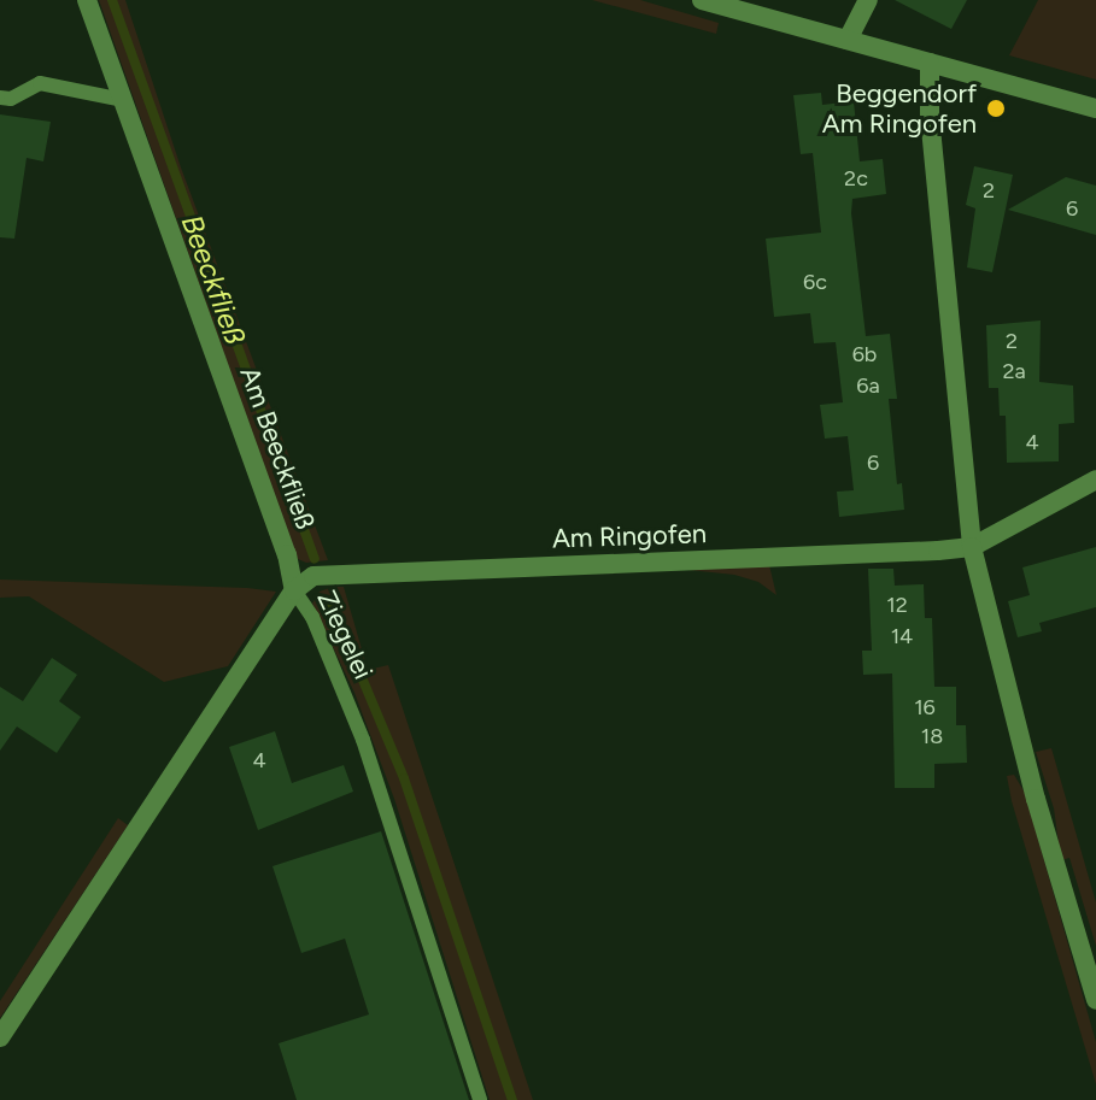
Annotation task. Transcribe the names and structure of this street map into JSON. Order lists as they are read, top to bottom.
{
  "streets": {
    "street": ["Am Beeckfließ", "Am Ringofen", "Ziegelei"]
  },
  "crossings": [
    ["Am Beeckfließ", "Am Ringofen"],
    ["Am Beeckfließ", "Ziegelei"],
    ["Am Ringofen", "Ziegelei"]
  ],
  "water": ["Beeckfließ"],
  "places": ["Beggendorf Am Ringofen"],
  "house_numbers": [
    "2c",
    "2",
    "6",
    "6c",
    "2",
    "6b",
    "2a",
    "6a",
    "4",
    "6",
    "12",
    "14",
    "16",
    "18",
    "4"
  ]
}
